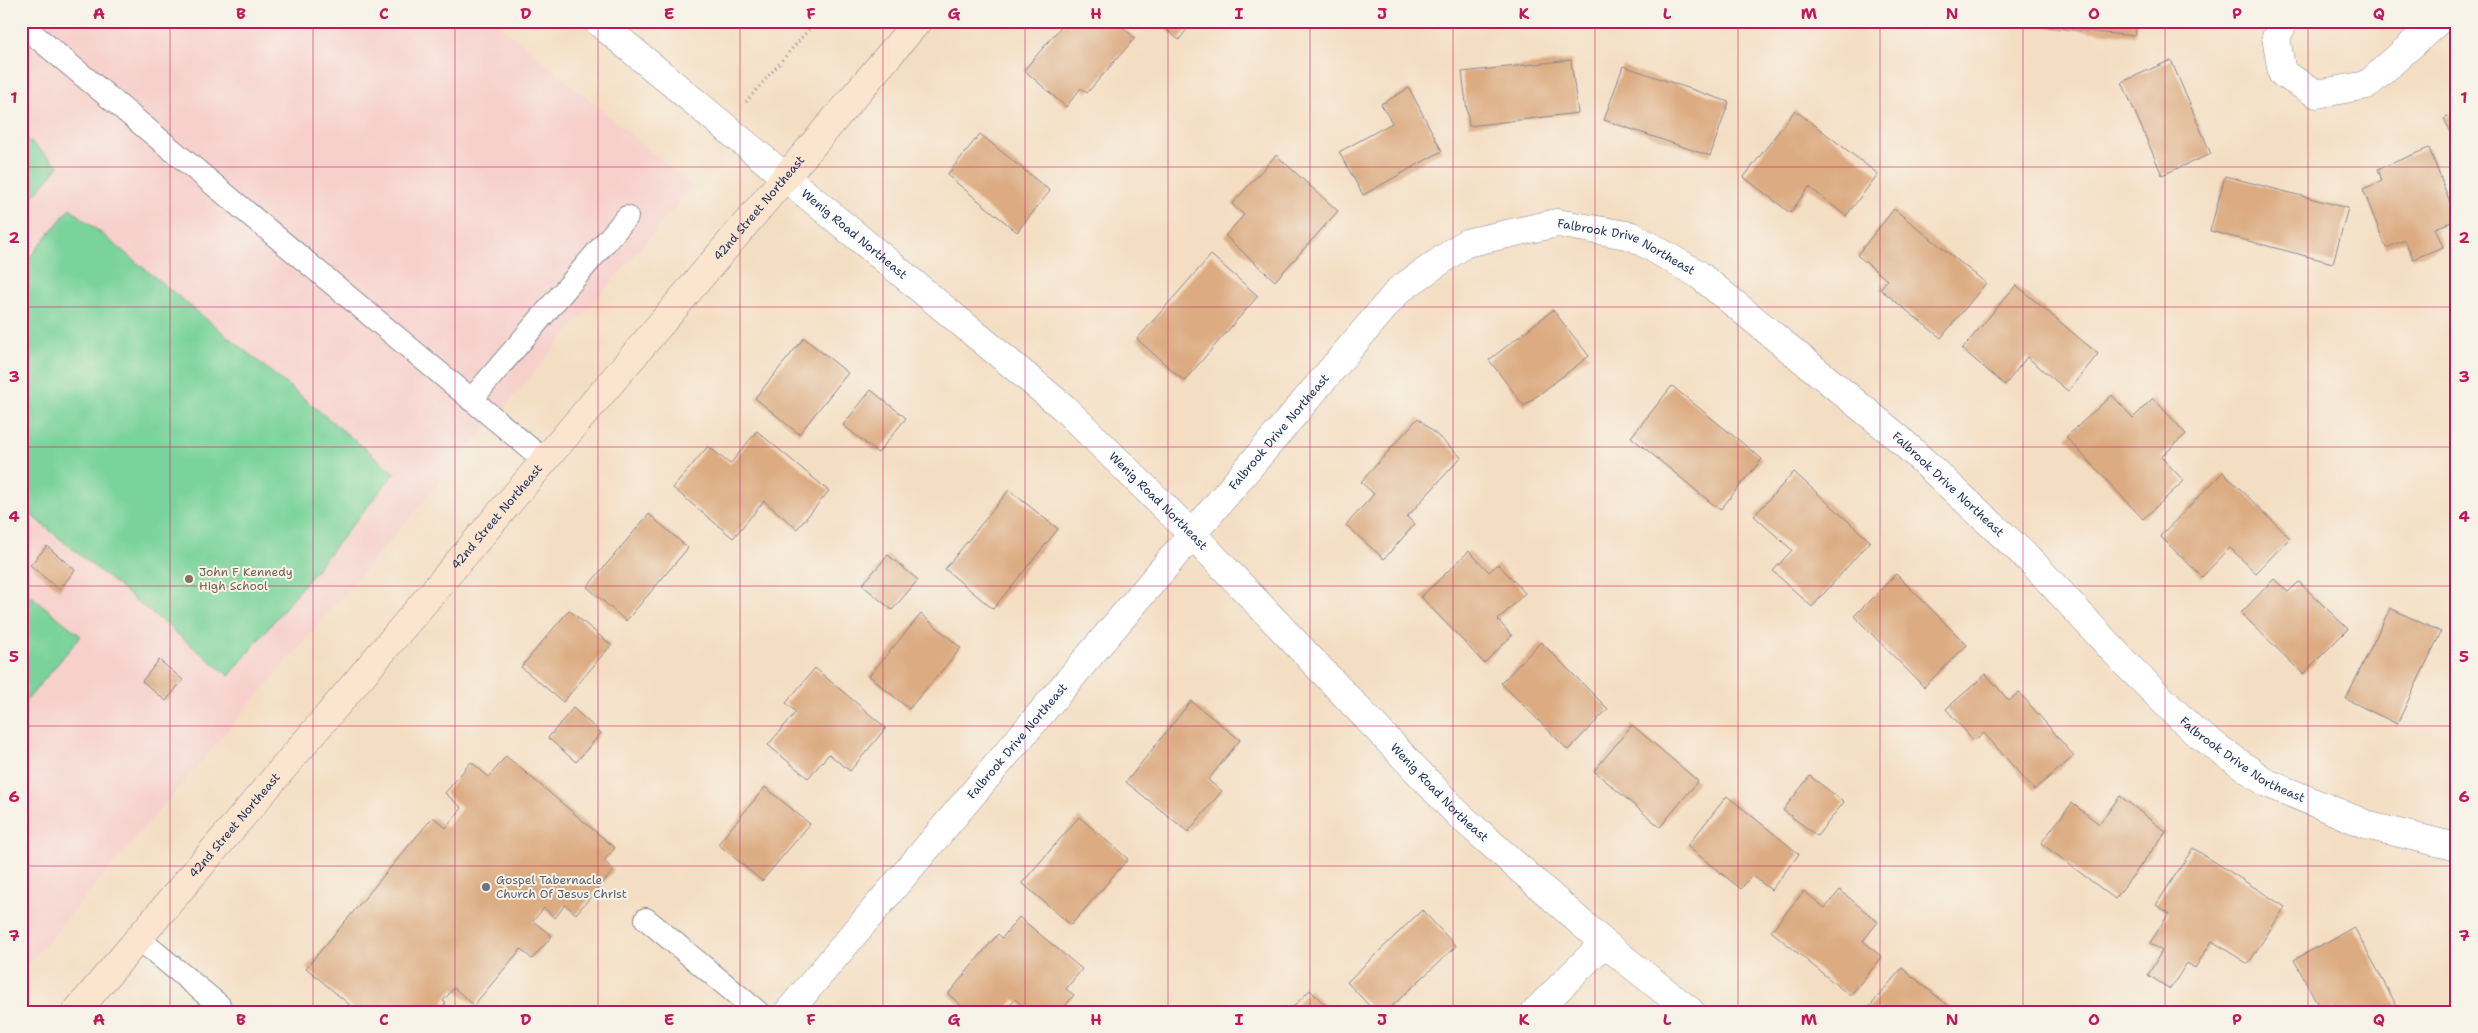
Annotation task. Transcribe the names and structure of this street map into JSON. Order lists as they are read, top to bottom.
{
  "streets": {
    "main road": ["42nd Street Northeast"],
    "street": ["Wenig Road Northeast", "Falbrook Drive Northeast"]
  },
  "crossings": [
    ["42nd Street Northeast", "Wenig Road Northeast"],
    ["Wenig Road Northeast", "Falbrook Drive Northeast"]
  ],
  "places": ["John F Kennedy High School", "Gospel Tabernacle Church Of Jesus Christ"],
  "grid": {
    "columns": [
      "A",
      "B",
      "C",
      "D",
      "E",
      "F",
      "G",
      "H",
      "I",
      "J",
      "K",
      "L",
      "M",
      "N",
      "O",
      "P",
      "Q"
    ],
    "rows": [
      "1",
      "2",
      "3",
      "4",
      "5",
      "6",
      "7"
    ]
  }
}
